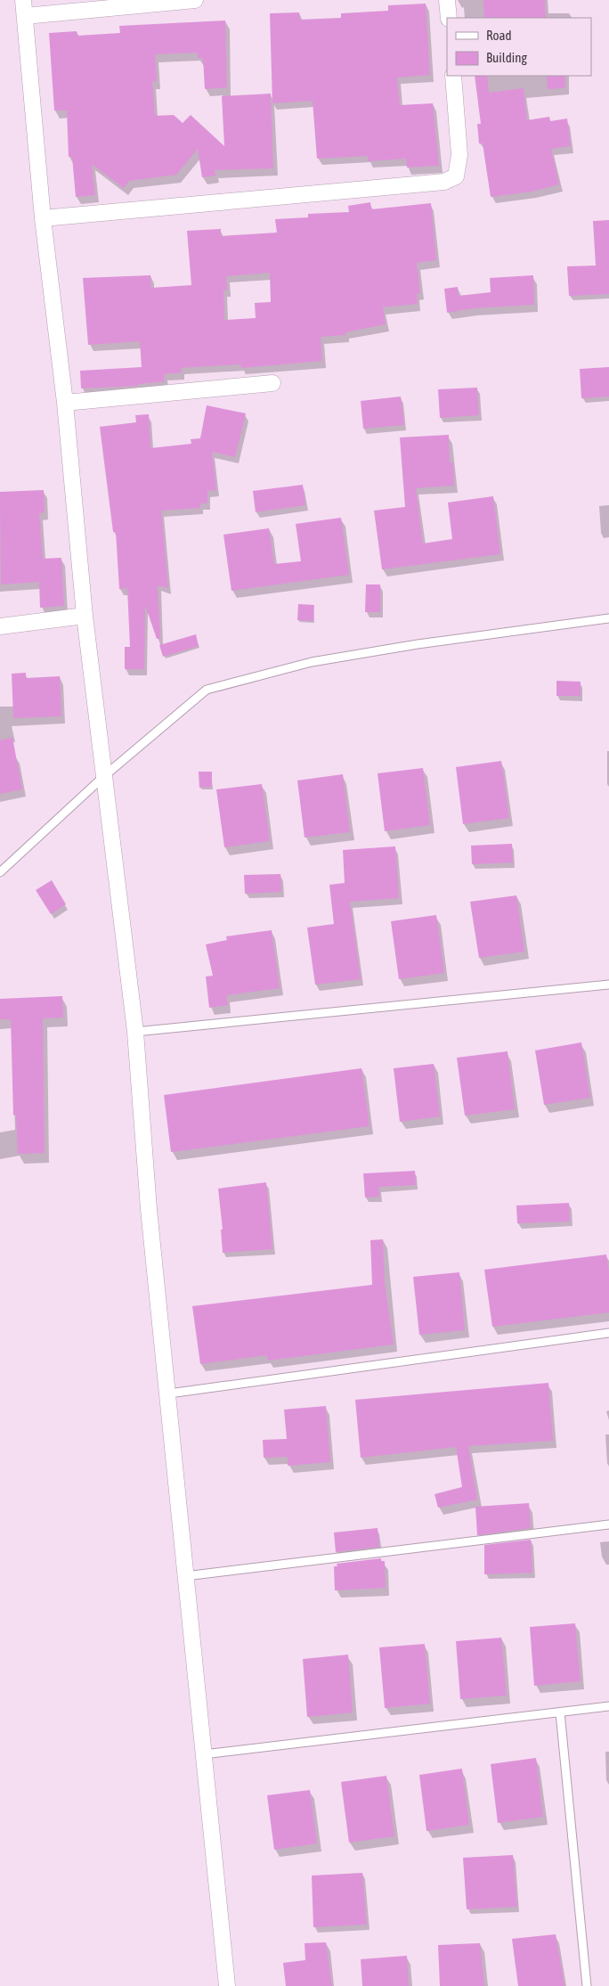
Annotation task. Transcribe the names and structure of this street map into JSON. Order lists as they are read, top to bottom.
{
  "legend": ["Road", "Building"]
}
